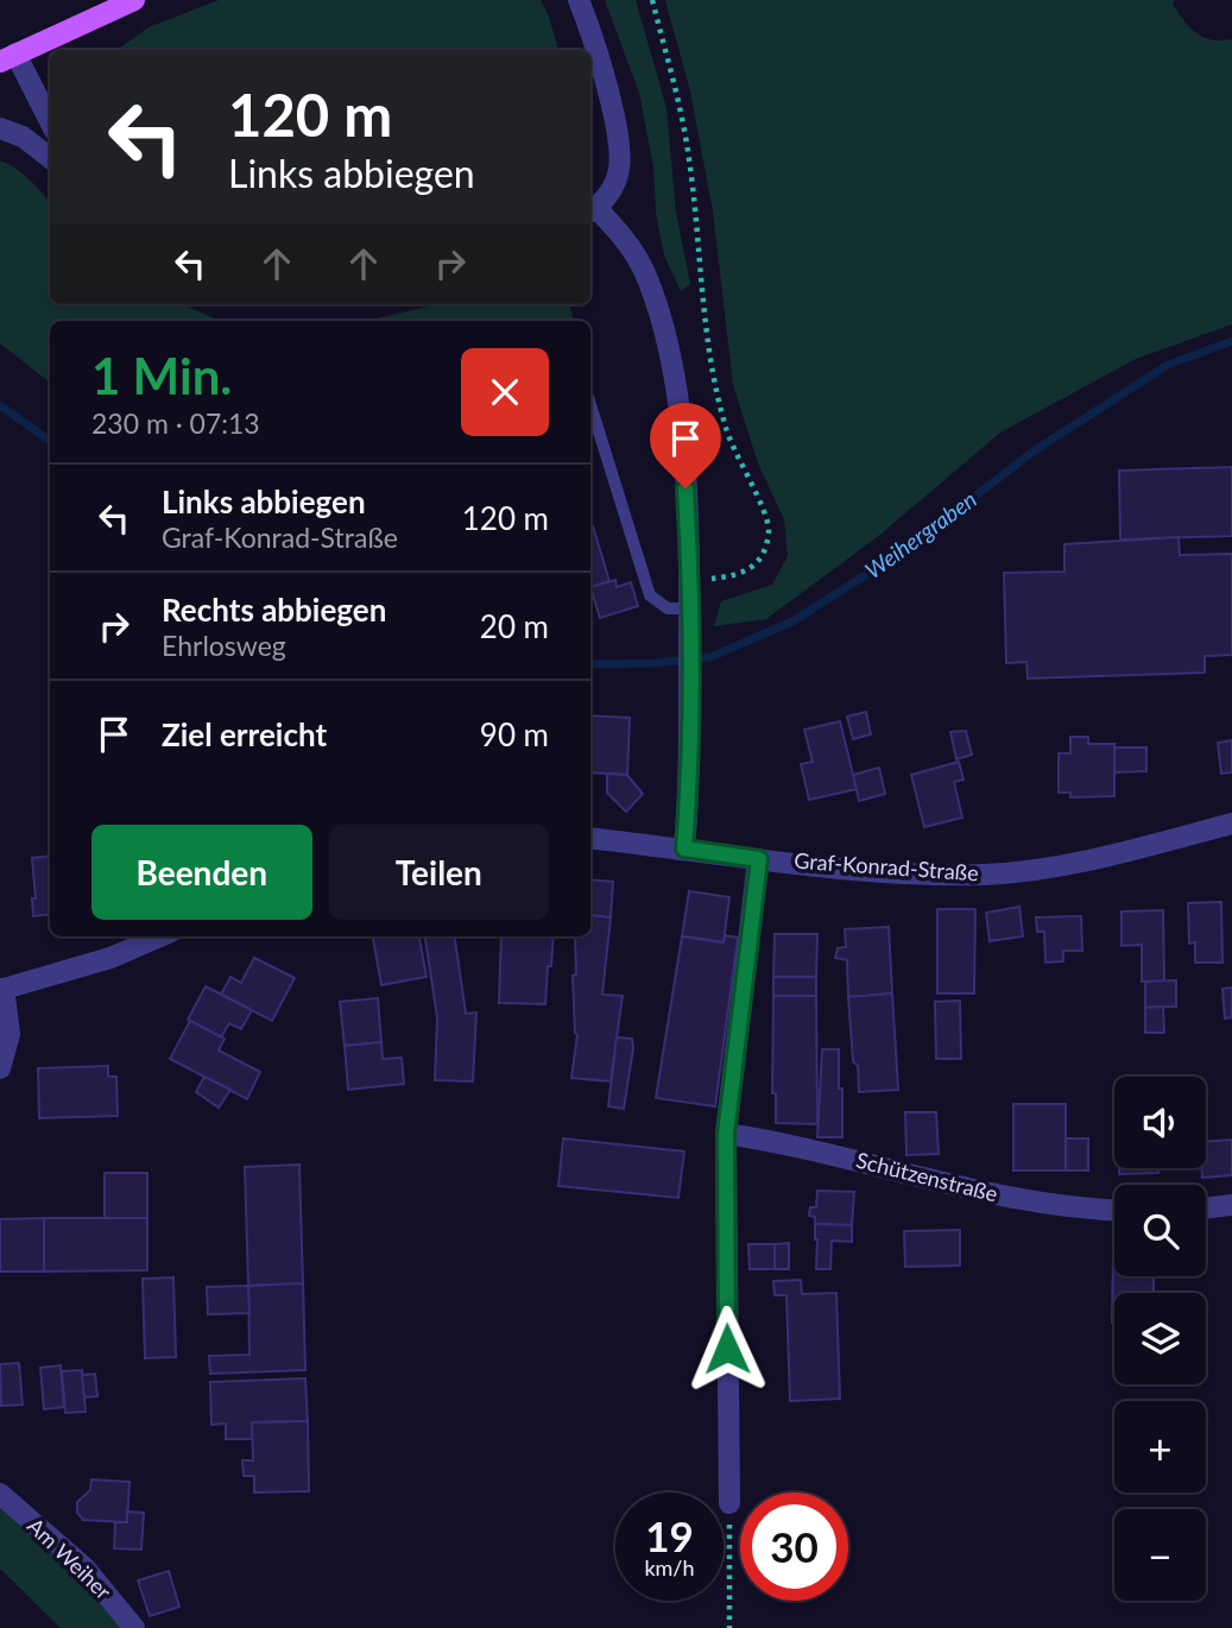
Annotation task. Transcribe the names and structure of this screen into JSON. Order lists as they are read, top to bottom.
{
  "streets": {
    "street": ["Graf-Konrad-Straße", "Schützenstraße", "Am Weiher"]
  },
  "water": ["Weihergraben"],
  "page": {
    "turn": ["120 m", "Links abbiegen"],
    "heading": ["1 Min.", "230 m · 07:13"],
    "list": [
      {
        "name": "Links abbiegen",
        "note": "Graf-Konrad-Straße",
        "value": "120 m"
      },
      {
        "name": "Rechts abbiegen",
        "note": "Ehrlosweg",
        "value": "20 m"
      },
      {
        "name": "Ziel erreicht",
        "value": "90 m"
      }
    ],
    "buttons": ["Beenden", "Teilen"],
    "map_buttons": ["+", "−"],
    "speed": "19 km/h",
    "limit": "30"
  }
}
